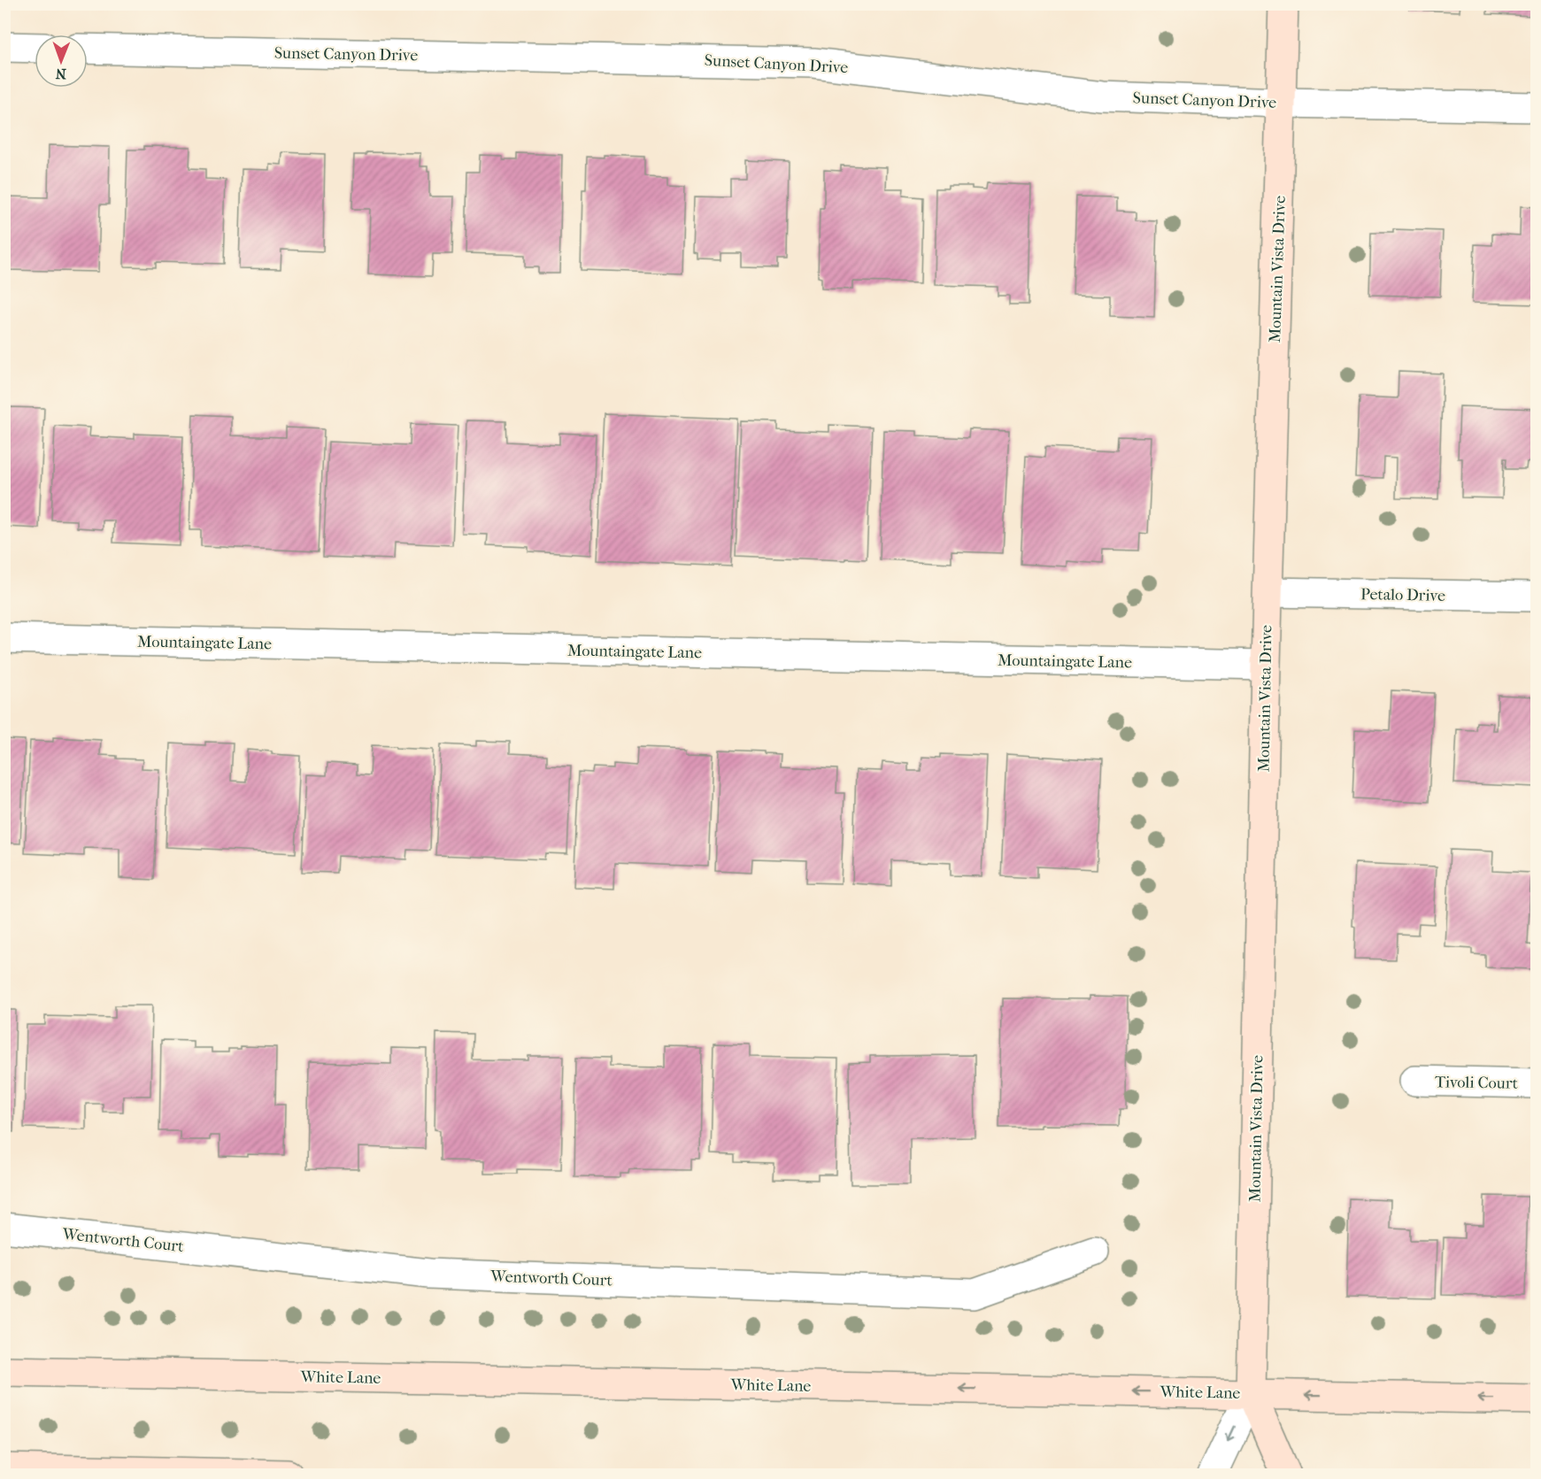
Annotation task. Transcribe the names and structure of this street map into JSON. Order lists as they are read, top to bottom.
{
  "streets": {
    "main road": ["Mountain Vista Drive", "White Lane"],
    "street": [
      "Sunset Canyon Drive",
      "Petalo Drive",
      "Mountaingate Lane",
      "Tivoli Court",
      "Wentworth Court"
    ]
  },
  "crossings": [
    ["Sunset Canyon Drive", "Mountain Vista Drive"],
    ["Mountain Vista Drive", "Petalo Drive"],
    ["Mountain Vista Drive", "Mountaingate Lane"],
    ["Mountain Vista Drive", "White Lane"]
  ],
  "one_way": ["White Lane"],
  "north": "bottom"
}
